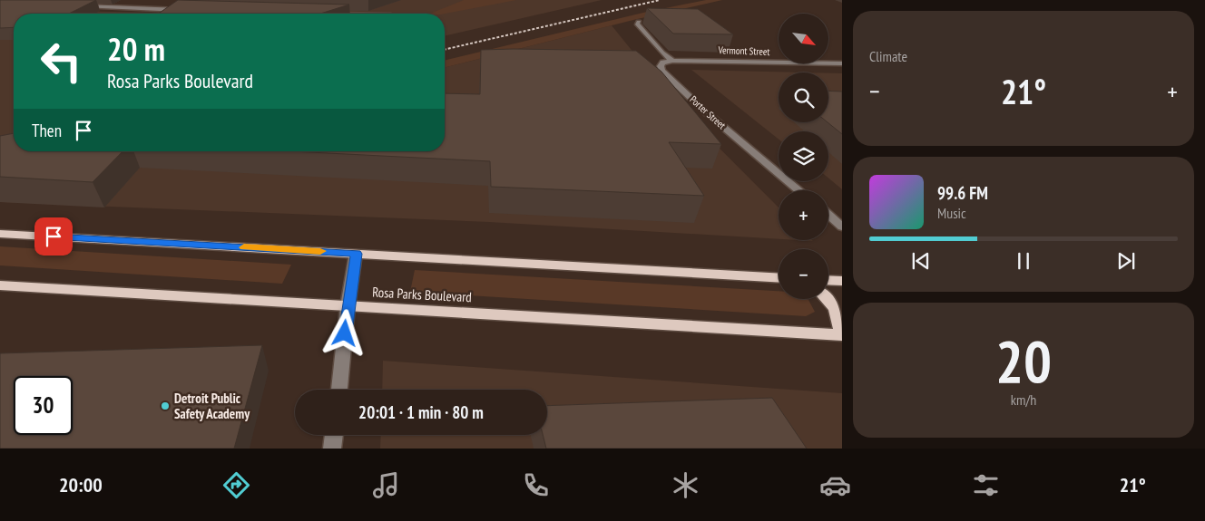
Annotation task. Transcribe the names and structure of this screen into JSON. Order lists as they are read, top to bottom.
{
  "streets": {
    "main road": ["Rosa Parks Boulevard"],
    "street": ["Vermont Street", "Porter Street"]
  },
  "crossings": [
    ["Vermont Street", "Porter Street"]
  ],
  "places": ["Detroit Public Safety Academy"],
  "north": "bottom right",
  "page": {
    "tile": [
      "Climate",
      ["20", "km/h"]
    ],
    "map_buttons": ["+", "−"],
    "turn": ["20 m", "Rosa Parks Boulevard"],
    "heat": ["−", "21°", "+"],
    "then": "Then",
    "song": ["99.6 FM", "Music"],
    "limit": "30",
    "trip": "20:01 · 1 min · 80 m",
    "tabs": ["20:00", "21°"]
  }
}
